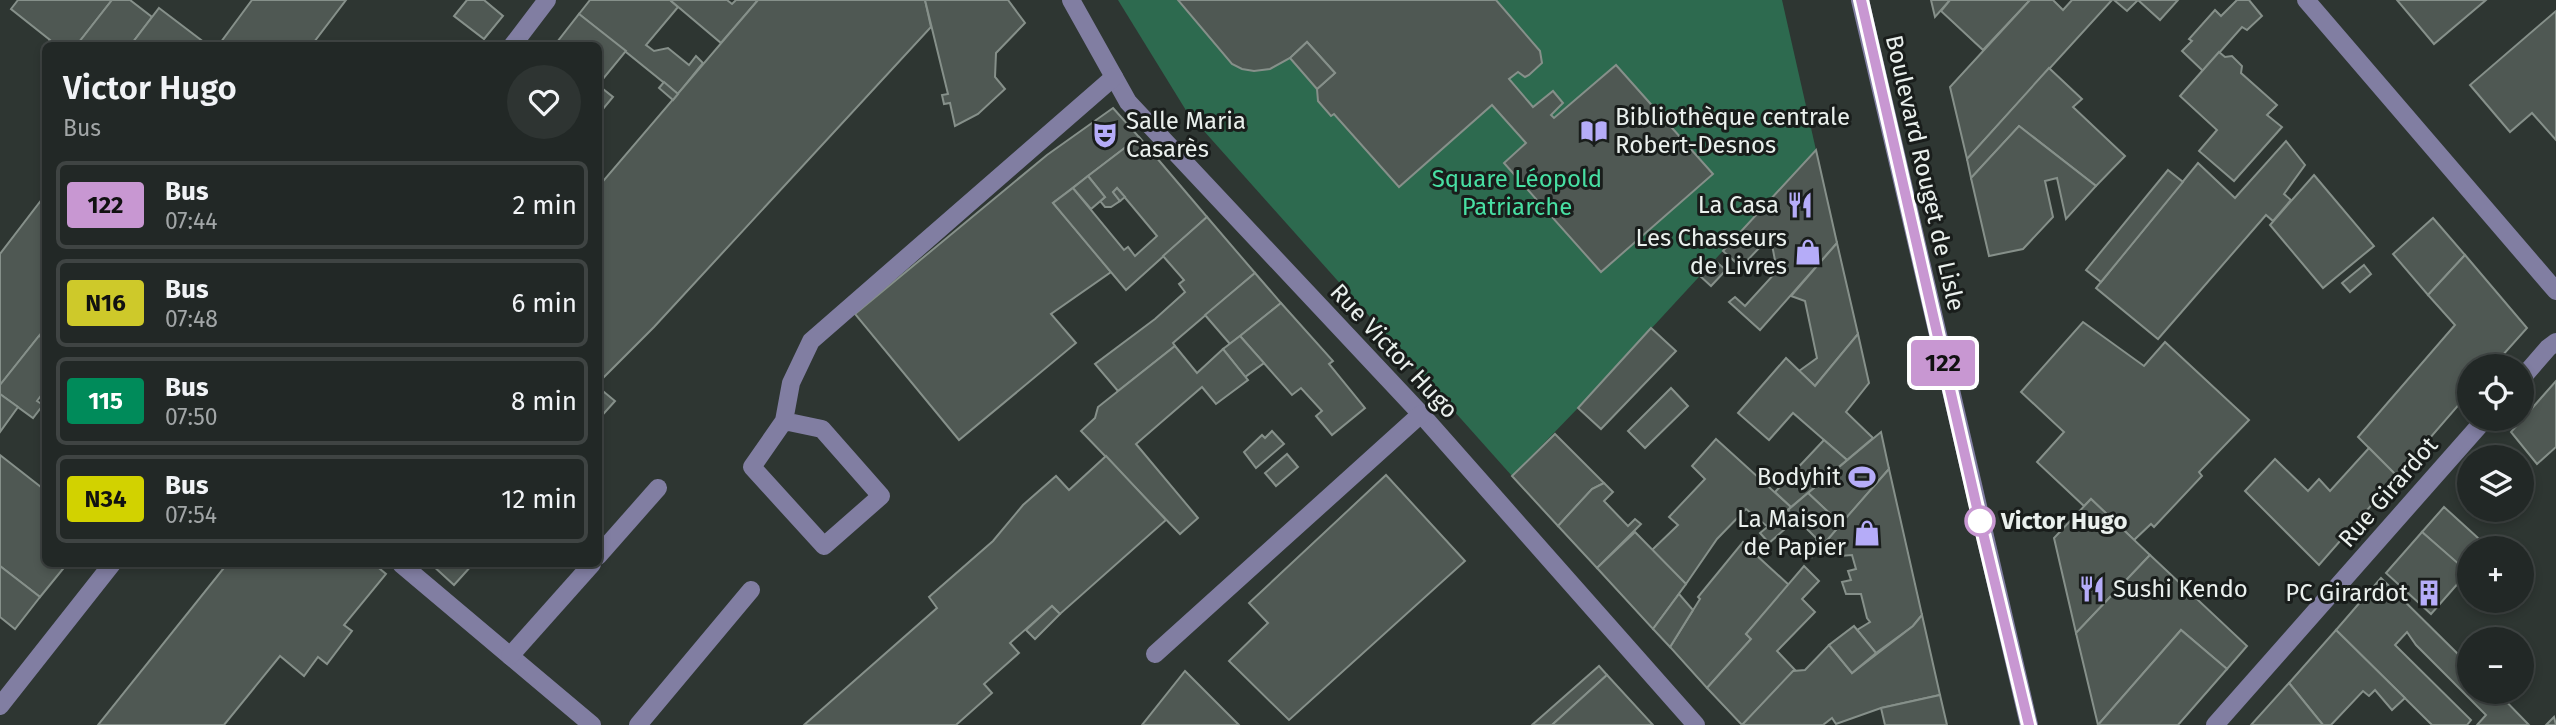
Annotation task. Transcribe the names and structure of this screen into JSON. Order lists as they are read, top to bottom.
{
  "streets": {
    "street": ["Boulevard Rouget de Lisle", "Rue Victor Hugo", "Rue Girardot"]
  },
  "parks": ["Square Léopold Patriarche"],
  "places": {
    "library": ["Bibliothèque centrale Robert-Desnos"],
    "theatre": ["Salle Maria Casarès"],
    "restaurant": ["La Casa", "Sushi Kendo"],
    "shop": ["Les Chasseurs de Livres", "La Maison de Papier"],
    "sports": ["Bodyhit"],
    "other": ["Victor Hugo"],
    "building": ["PC Girardot"]
  },
  "lines": ["bus line 122"],
  "page": {
    "on_map": "122",
    "heading": ["Victor Hugo", "Bus"],
    "list": [
      {
        "mark": "122",
        "name": "Bus",
        "note": "07:44",
        "value": "2 min"
      },
      {
        "mark": "N16",
        "name": "Bus",
        "note": "07:48",
        "value": "6 min"
      },
      {
        "mark": "115",
        "name": "Bus",
        "note": "07:50",
        "value": "8 min"
      },
      {
        "mark": "N34",
        "name": "Bus",
        "note": "07:54",
        "value": "12 min"
      }
    ],
    "map_buttons": ["+", "−"]
  }
}
